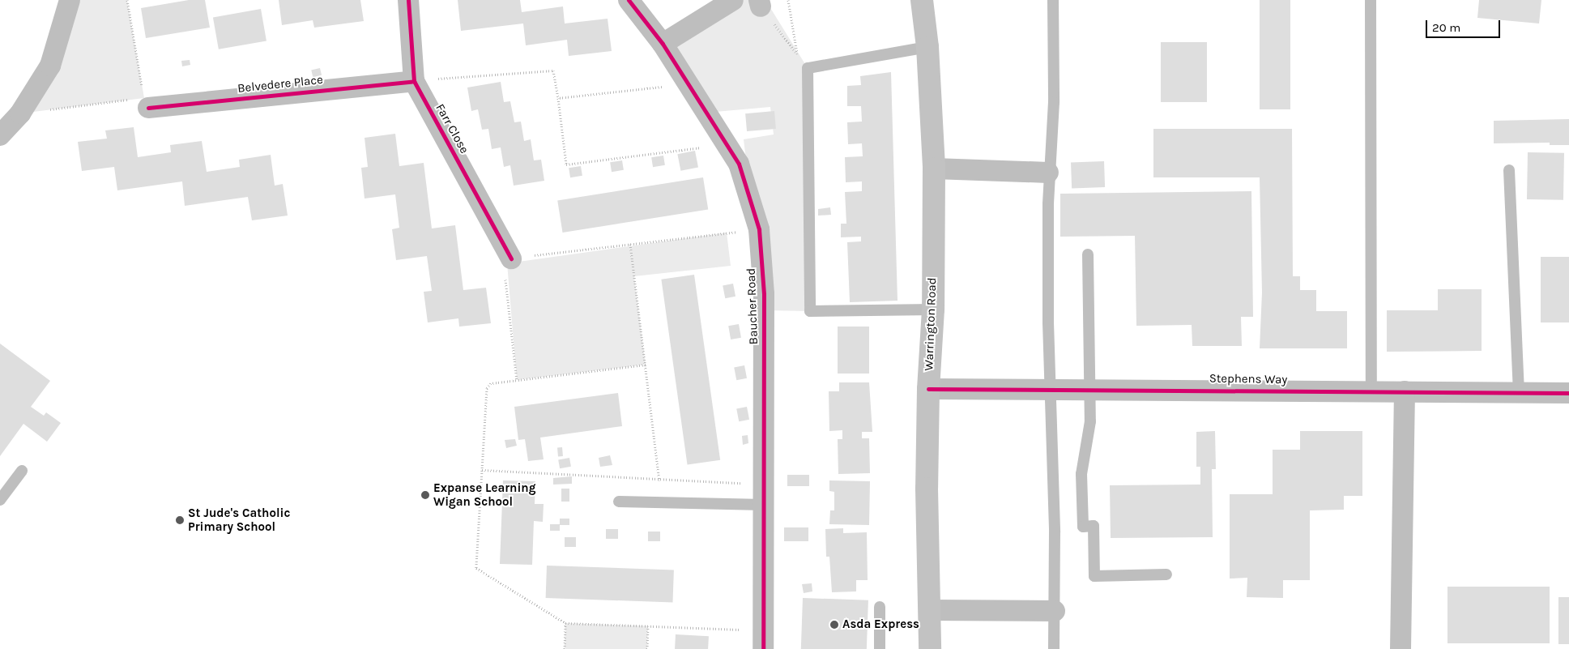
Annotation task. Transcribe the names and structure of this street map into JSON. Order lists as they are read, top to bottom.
{
  "streets": {
    "main road": ["Warrington Road"],
    "street": [
      "Belvedere Place",
      "Farr Close",
      "Baucher Road",
      "Stephens Way"
    ]
  },
  "crossings": [
    ["Belvedere Place", "Farr Close"],
    ["Warrington Road", "Stephens Way"]
  ],
  "places": ["Expanse Learning Wigan School", "St Jude's Catholic Primary School", "Asda Express"],
  "scale_bar": "20 m"
}
